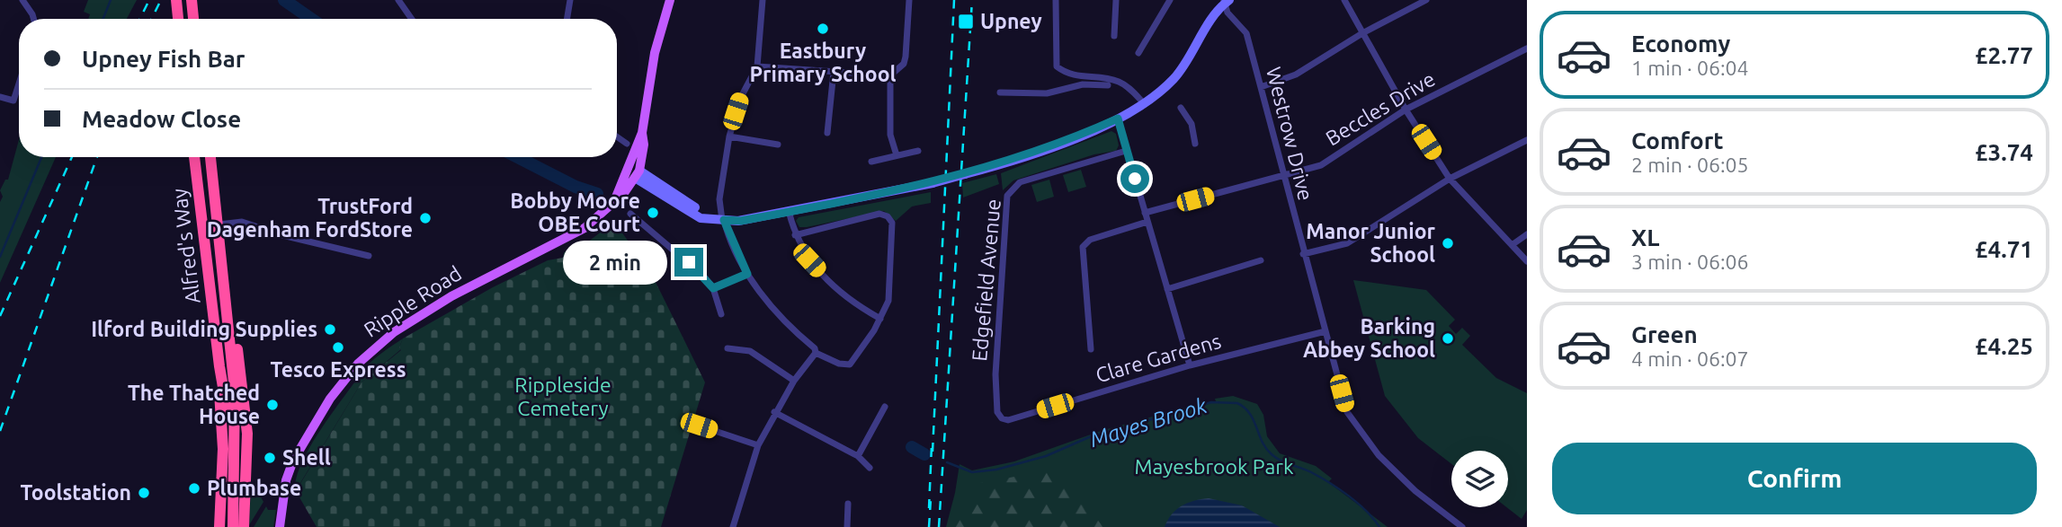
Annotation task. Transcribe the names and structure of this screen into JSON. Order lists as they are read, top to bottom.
{
  "streets": {
    "highway": ["Alfred's Way"],
    "main road": ["Ripple Road"],
    "street": [
      "Beccles Drive",
      "Westrow Drive",
      "Edgefield Avenue",
      "Clare Gardens"
    ]
  },
  "crossings": [
    ["Beccles Drive", "Westrow Drive"],
    ["Westrow Drive", "Clare Gardens"],
    ["Edgefield Avenue", "Clare Gardens"]
  ],
  "water": ["Mayes Brook"],
  "parks": ["Rippleside Cemetery", "Mayesbrook Park"],
  "places": {
    "transit": ["Upney"],
    "other": [
      "Eastbury Primary School",
      "Bobby Moore OBE Court",
      "TrustFord Dagenham FordStore",
      "Manor Junior School",
      "Ilford Building Supplies",
      "Barking Abbey School",
      "Tesco Express",
      "The Thatched House",
      "Shell",
      "Plumbase",
      "Toolstation"
    ]
  },
  "page": {
    "list": [
      {
        "name": "Economy",
        "note": "1 min · 06:04",
        "value": "£2.77"
      },
      {
        "name": "Comfort",
        "note": "2 min · 06:05",
        "value": "£3.74"
      },
      {
        "name": "XL",
        "note": "3 min · 06:06",
        "value": "£4.71"
      },
      {
        "name": "Green",
        "note": "4 min · 06:07",
        "value": "£4.25"
      }
    ],
    "banner": ["Upney Fish Bar", "Meadow Close"],
    "bubble": "2 min",
    "buttons": "Confirm"
  }
}
